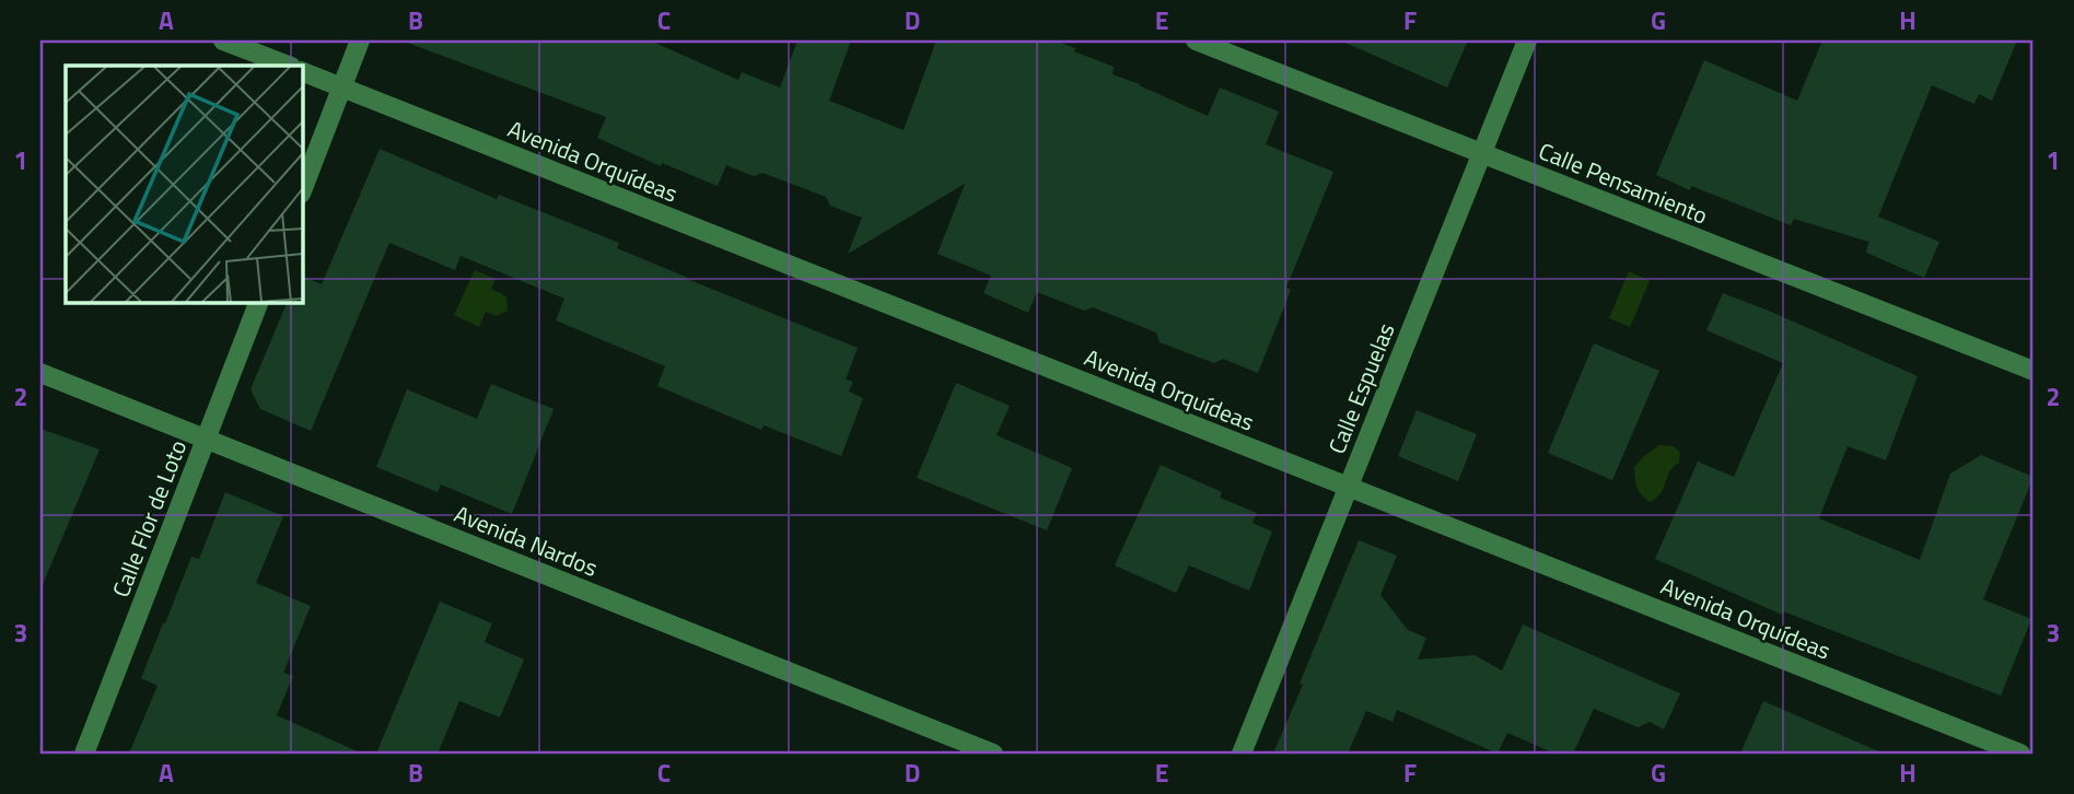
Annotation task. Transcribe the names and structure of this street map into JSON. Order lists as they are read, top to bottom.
{
  "streets": {
    "street": [
      "Avenida Orquídeas",
      "Calle Pensamiento",
      "Calle Espuelas",
      "Calle Flor de Loto",
      "Avenida Nardos"
    ]
  },
  "crossings": [
    ["Avenida Orquídeas", "Calle Espuelas"],
    ["Calle Pensamiento", "Calle Espuelas"],
    ["Calle Flor de Loto", "Avenida Nardos"]
  ],
  "grid": {
    "columns": [
      "A",
      "B",
      "C",
      "D",
      "E",
      "F",
      "G",
      "H"
    ],
    "rows": ["1", "2", "3"]
  }
}
